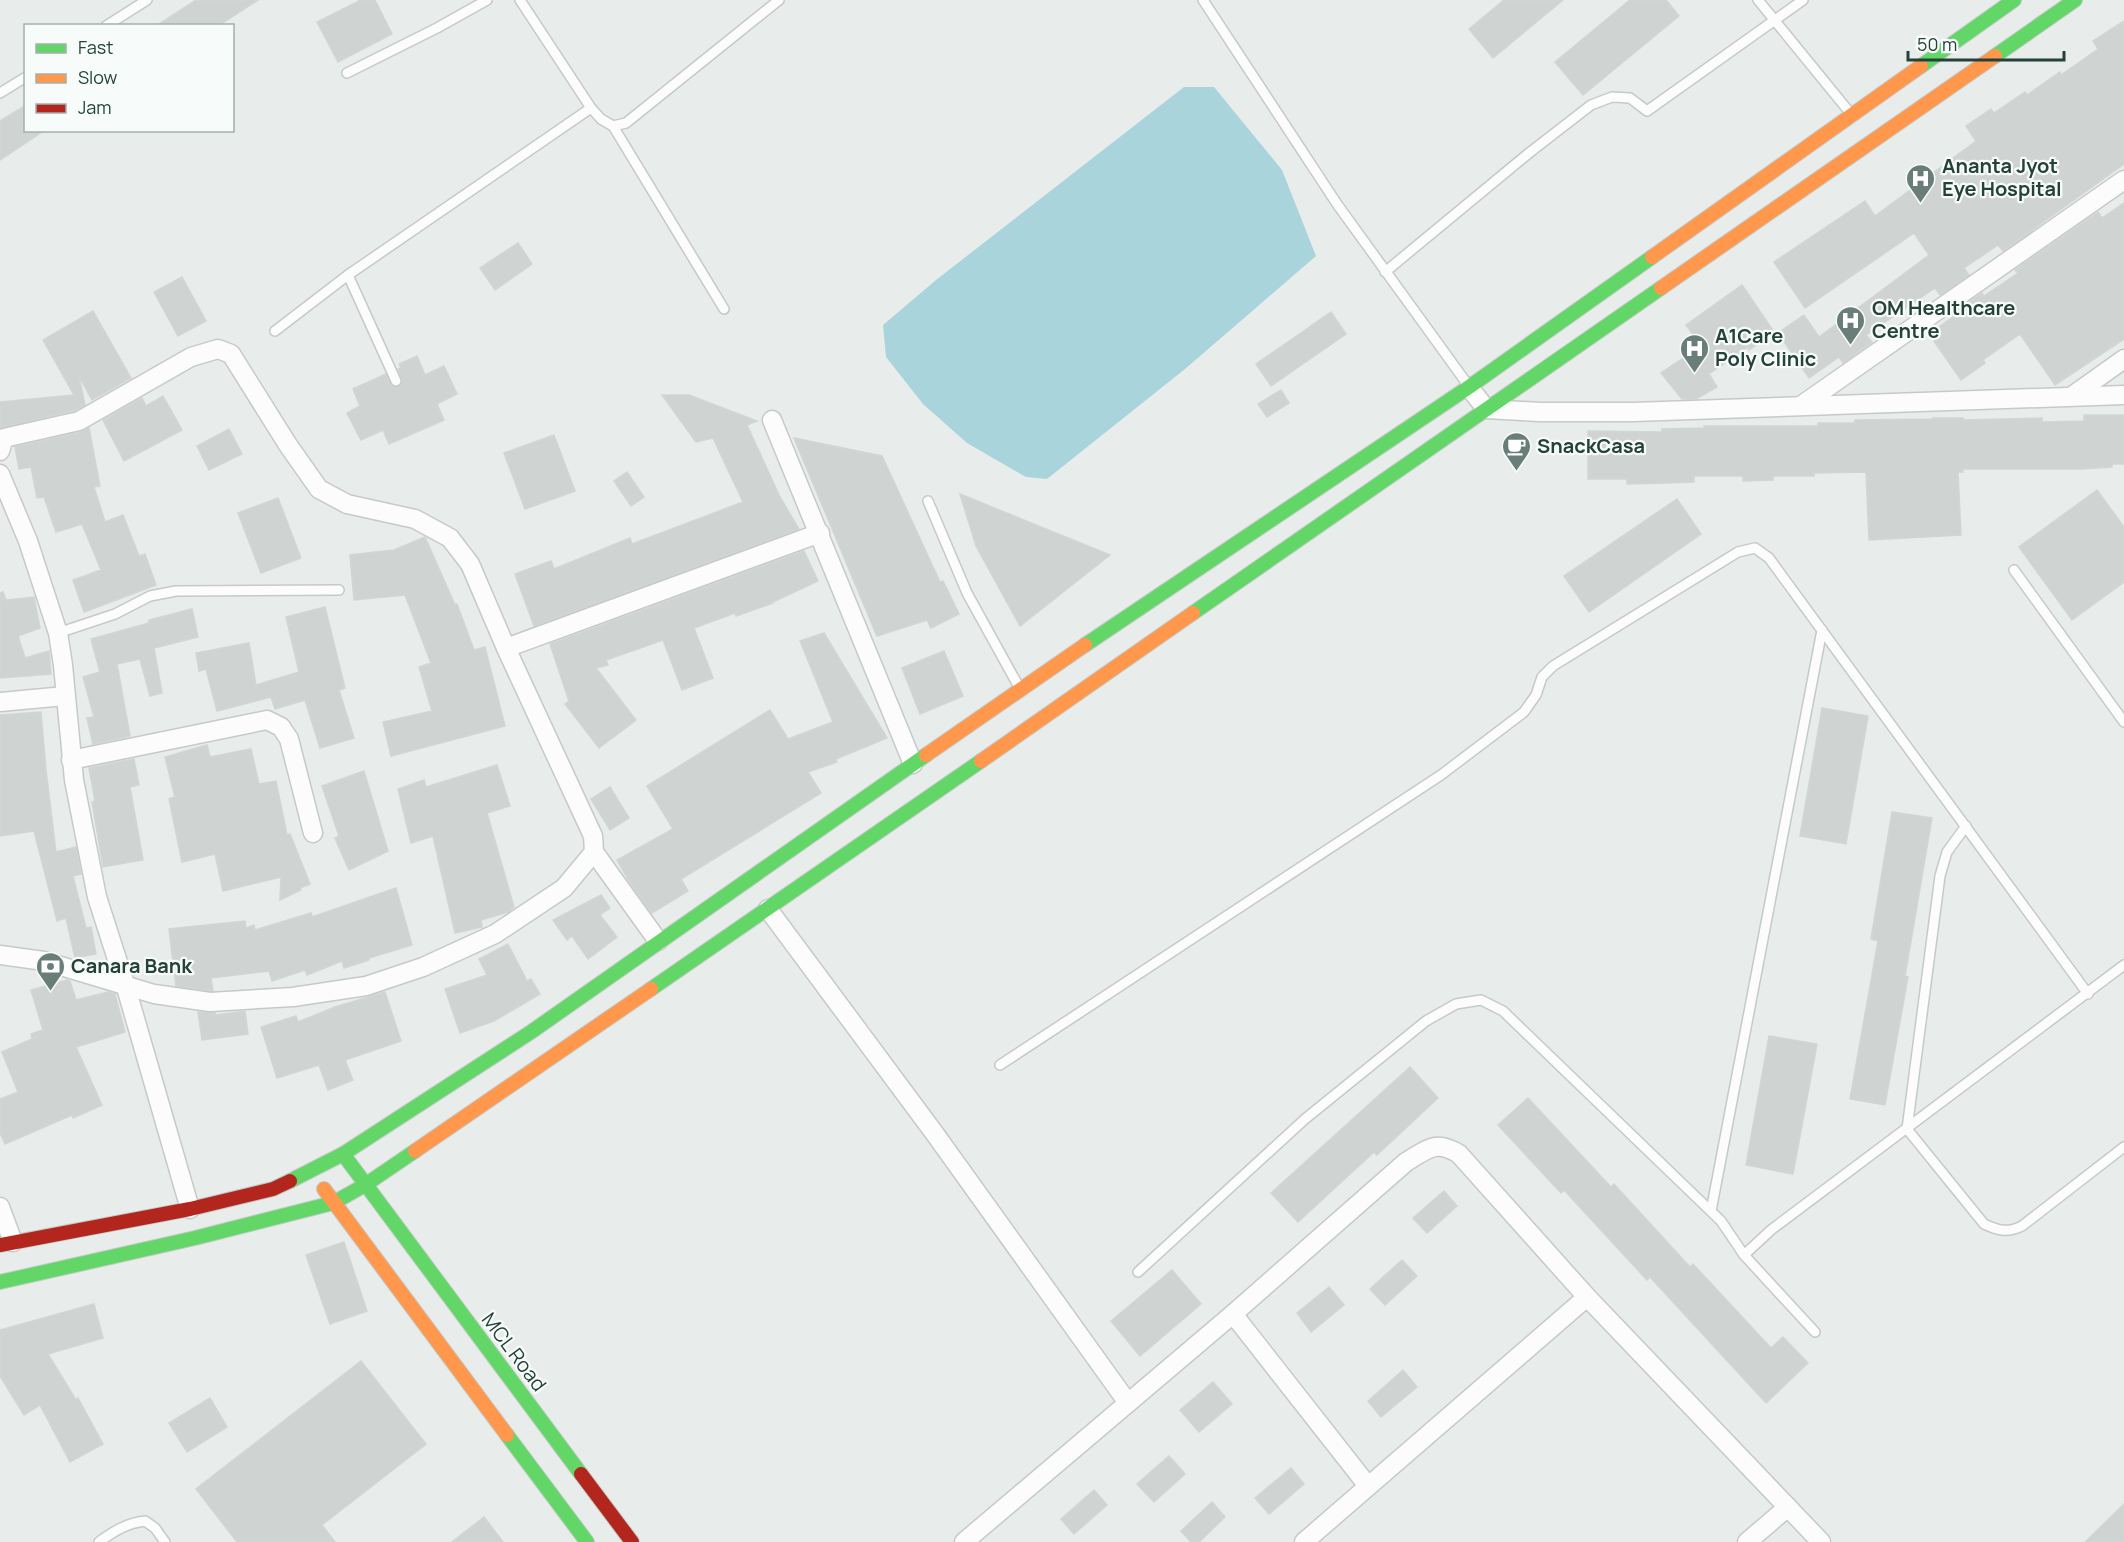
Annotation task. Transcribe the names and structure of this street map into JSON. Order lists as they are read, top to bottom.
{
  "streets": {
    "main road": ["MCL Road"]
  },
  "places": {
    "hospital": ["Ananta Jyot Eye Hospital", "OM Healthcare Centre", "A1Care Poly Clinic"],
    "cafe": ["SnackCasa"],
    "bank": ["Canara Bank"]
  },
  "legend": ["Fast", "Slow", "Jam"],
  "scale_bar": "50 m"
}
